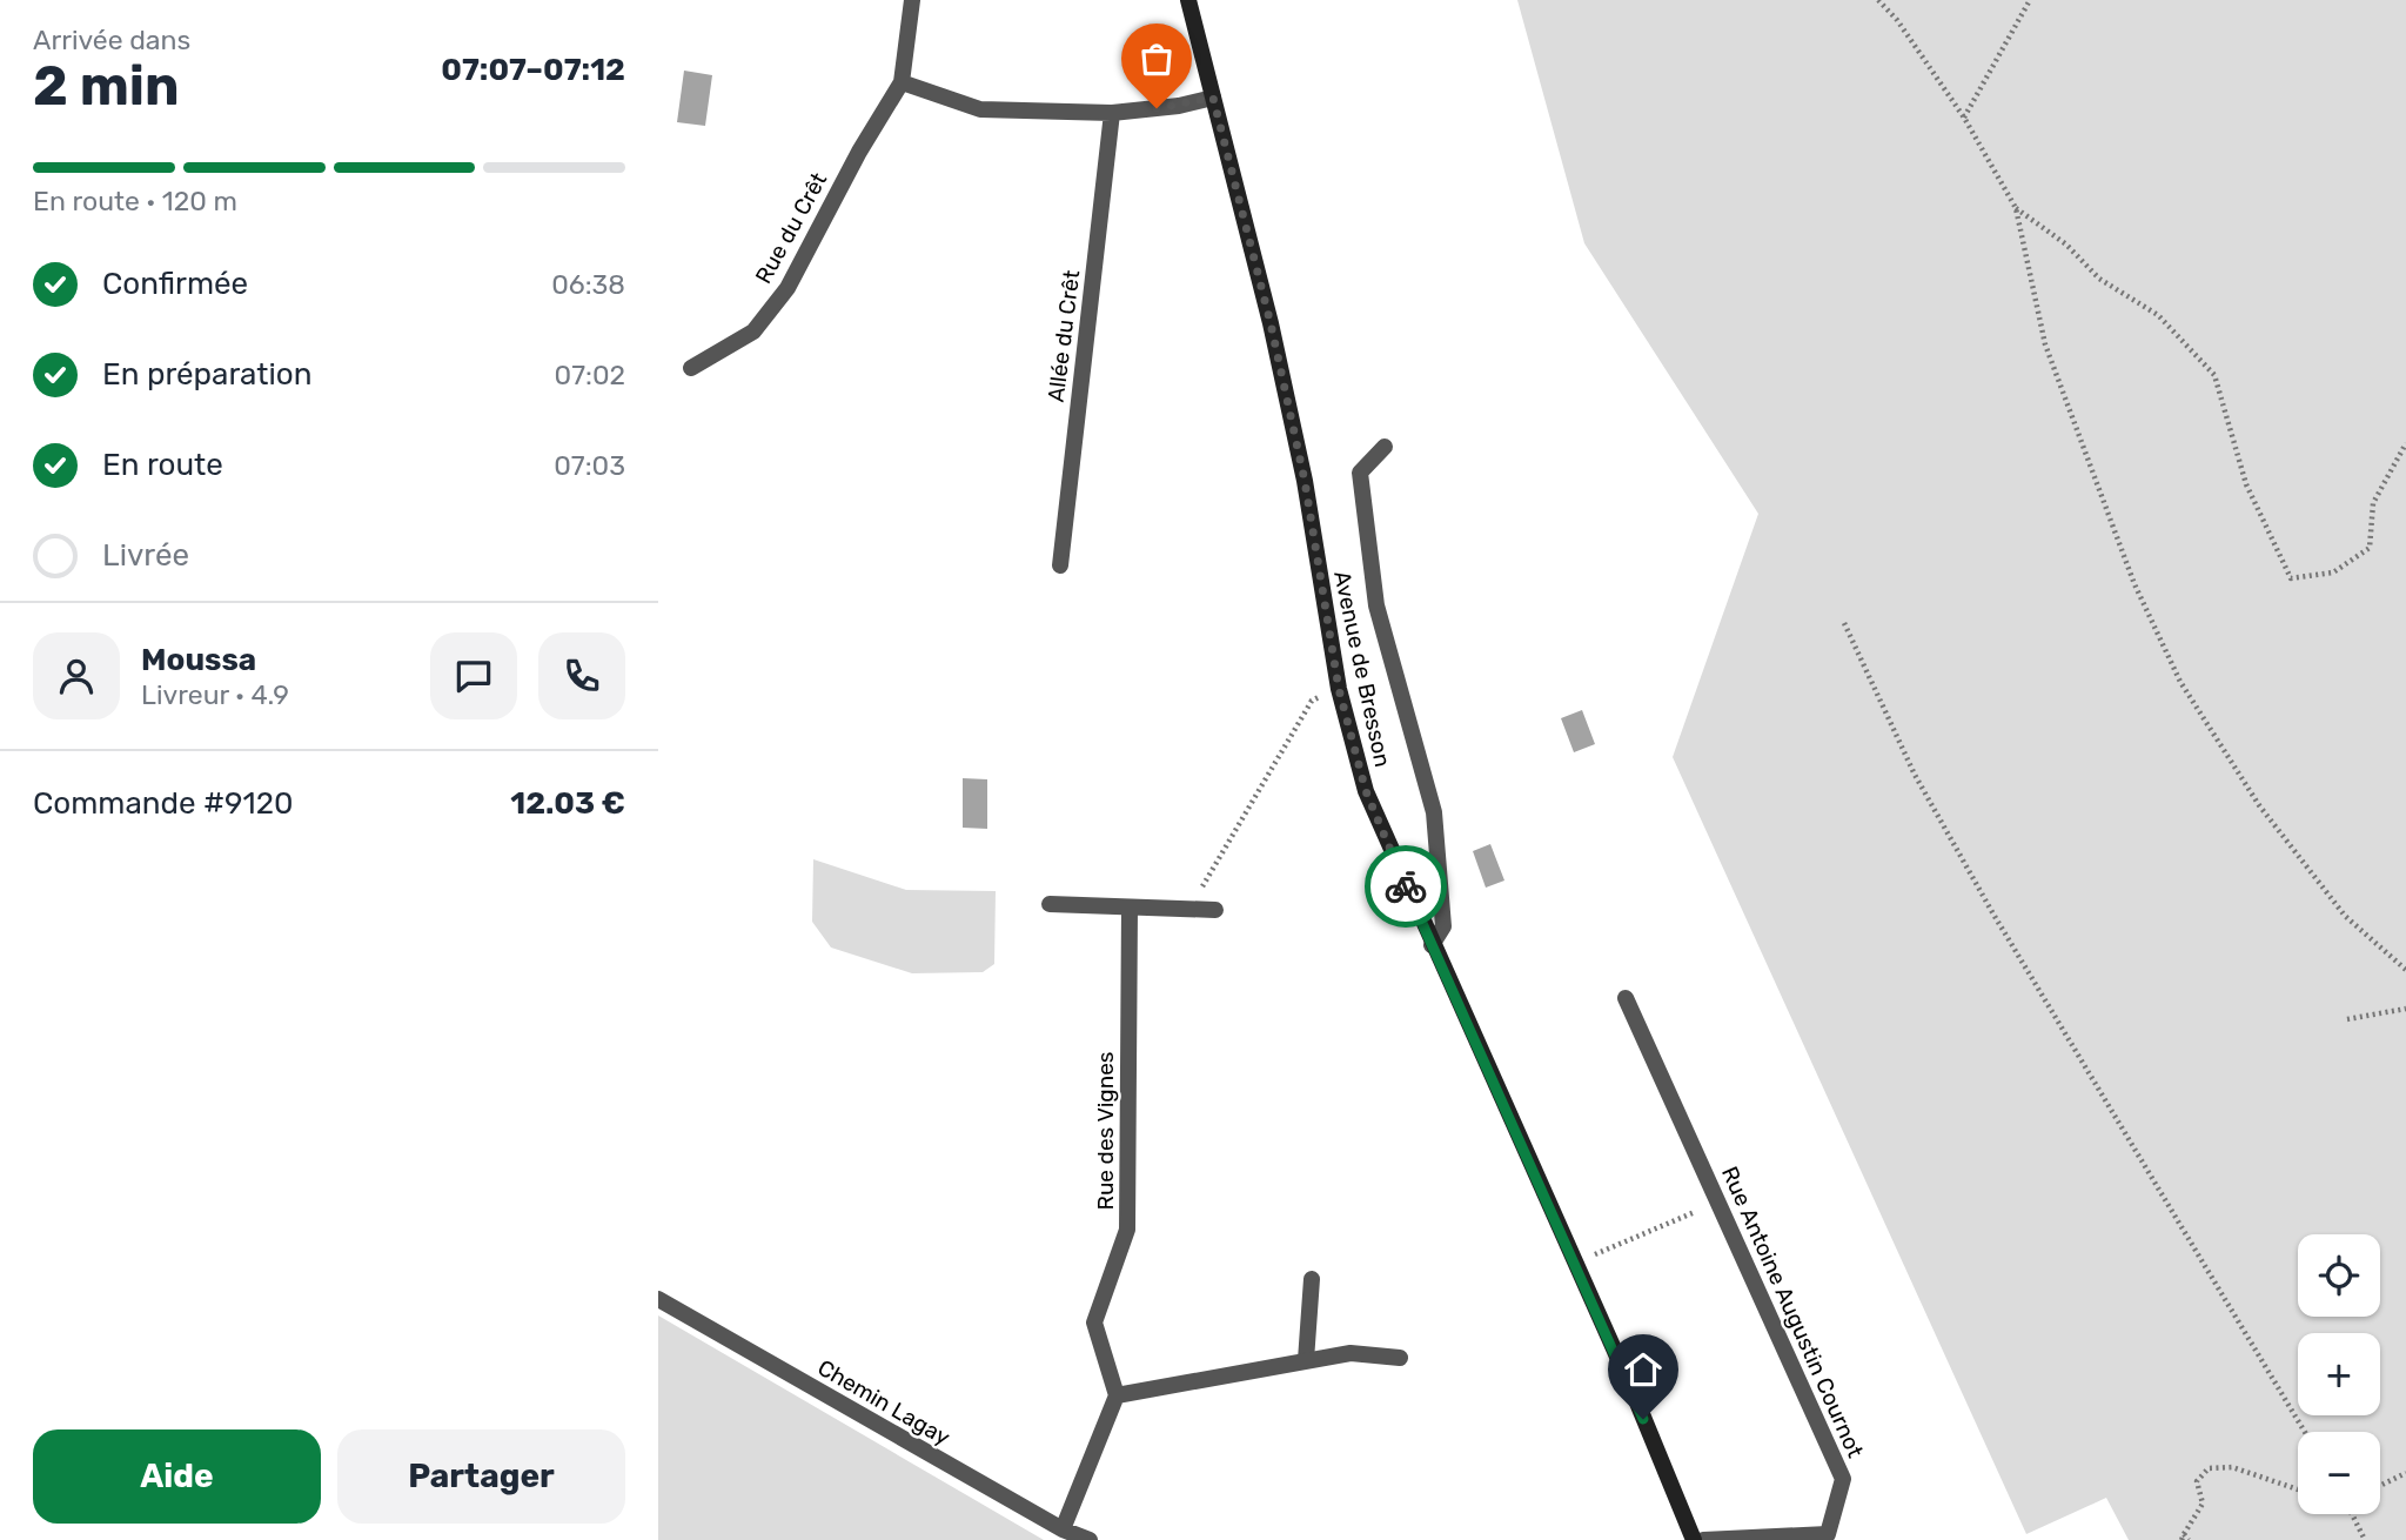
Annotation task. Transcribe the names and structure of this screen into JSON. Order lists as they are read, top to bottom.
{
  "streets": {
    "street": [
      "Rue du Crêt",
      "Allée du Crêt",
      "Avenue de Bresson",
      "Rue des Vignes",
      "Rue Antoine Augustin Cournot",
      "Chemin Lagay"
    ]
  },
  "page": {
    "heading": ["2 min", "Arrivée dans", "07:07–07:12"],
    "panel": [
      "Moussa",
      "Livreur · 4.9",
      "Commande #9120",
      "12.03 €"
    ],
    "bar": "En route · 120 m",
    "list": [
      ["Confirmée", "06:38"],
      ["En préparation", "07:02"],
      ["En route", "07:03"],
      "Livrée"
    ],
    "map_buttons": ["+", "−"],
    "buttons": ["Aide", "Partager"]
  }
}
